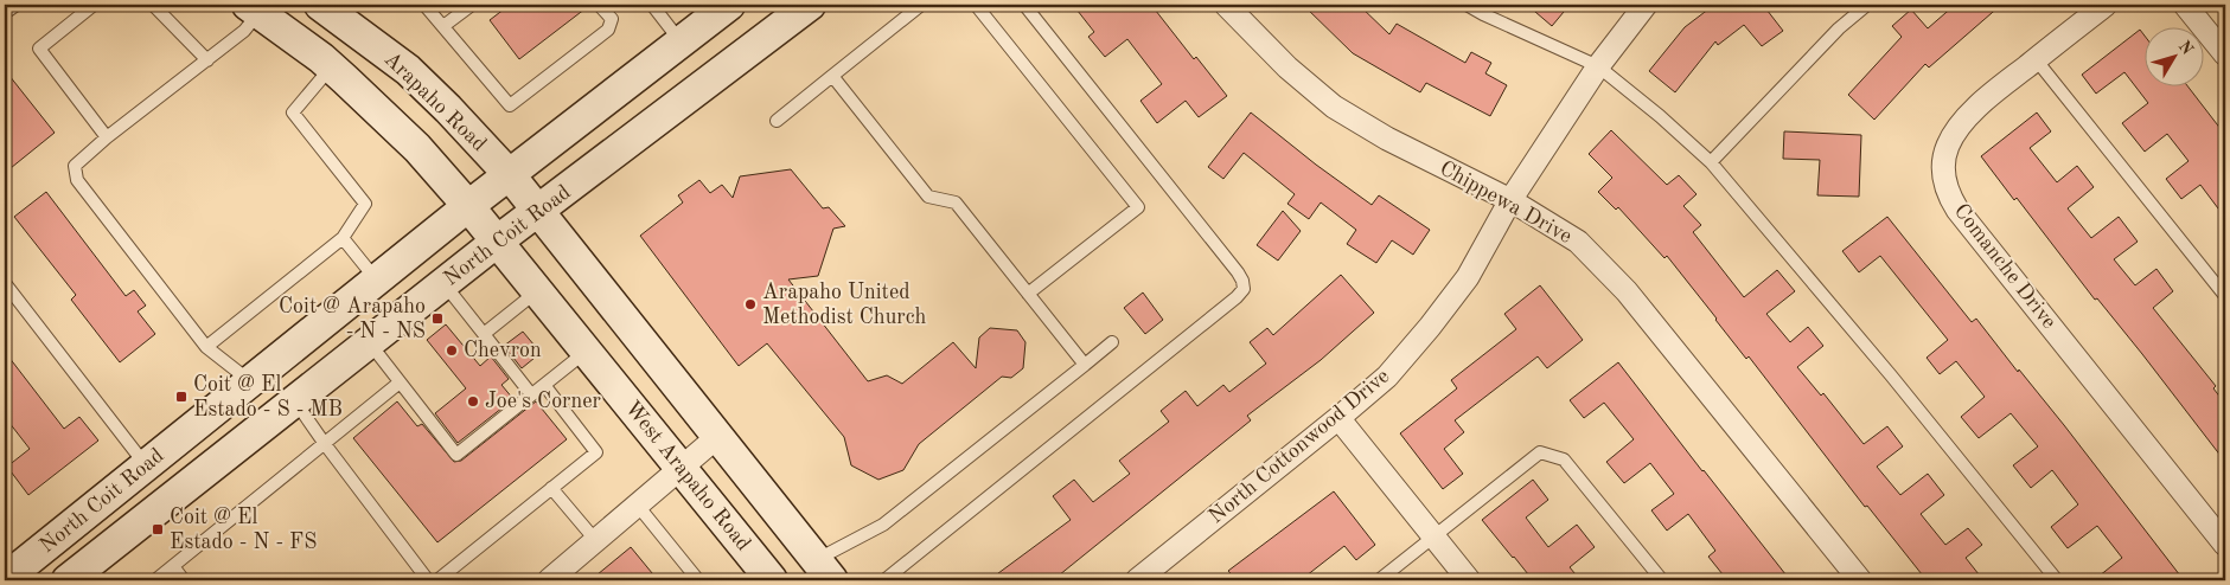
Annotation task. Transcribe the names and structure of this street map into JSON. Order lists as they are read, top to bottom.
{
  "streets": {
    "main road": ["Arapaho Road", "North Coit Road", "West Arapaho Road"],
    "street": ["Chippewa Drive", "Comanche Drive", "North Cottonwood Drive"]
  },
  "crossings": [
    ["Arapaho Road", "North Coit Road"],
    ["Chippewa Drive", "North Cottonwood Drive"],
    ["North Coit Road", "West Arapaho Road"]
  ],
  "places": {
    "other": ["Arapaho United Methodist Church", "Chevron", "Joe's Corner"],
    "transit": ["Coit @ Arapaho - N - NS", "Coit @ El Estado - S - MB", "Coit @ El Estado - N - FS"]
  },
  "north": "top right"
}
